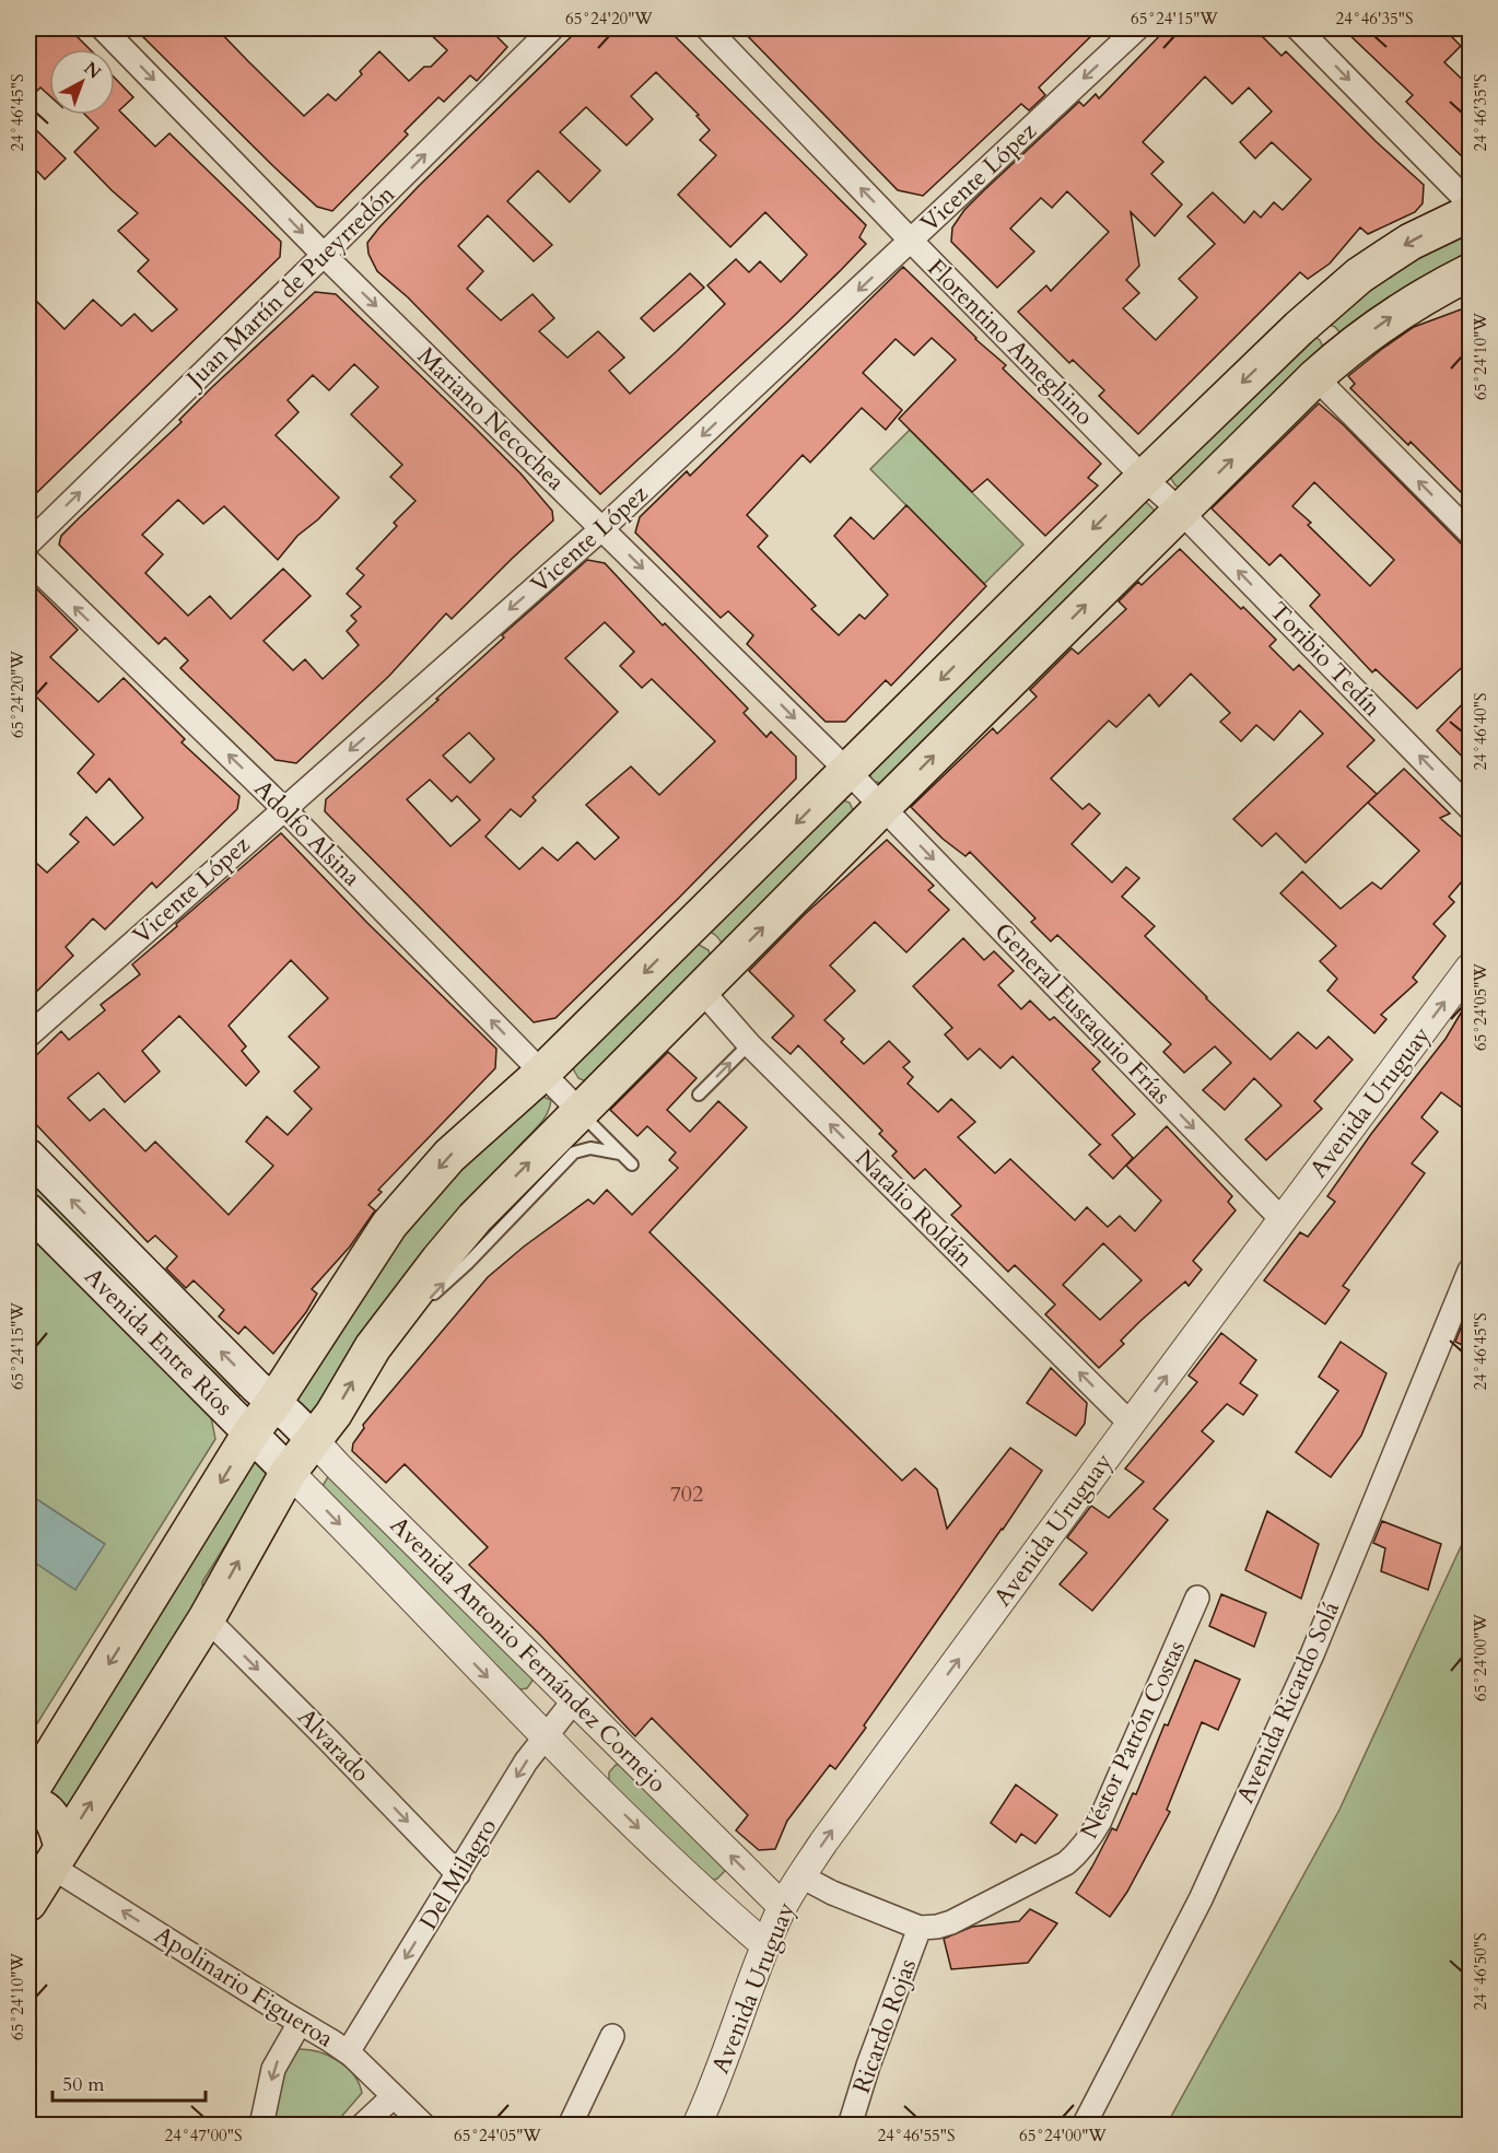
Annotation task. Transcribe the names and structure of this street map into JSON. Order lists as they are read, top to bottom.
{
  "streets": {
    "main road": ["Avenida Entre Ríos", "Avenida Antonio Fernández Cornejo"],
    "street": [
      "Vicente López",
      "Juan Martín de Pueyrredón",
      "Florentino Ameghino",
      "Mariano Necochea",
      "Toribio Tedín",
      "Adolfo Alsina",
      "General Eustaquio Frías",
      "Avenida Uruguay",
      "Natalio Roldán",
      "Avenida Ricardo Solá",
      "Néstor Patrón Costas",
      "Alvarado",
      "Del Milagro",
      "Apolinario Figueroa",
      "Ricardo Rojas"
    ]
  },
  "crossings": [
    ["Vicente López", "Florentino Ameghino"],
    ["Vicente López", "Mariano Necochea"],
    ["Vicente López", "Adolfo Alsina"],
    ["Juan Martín de Pueyrredón", "Mariano Necochea"],
    ["Florentino Ameghino", "Toribio Tedín"],
    ["Mariano Necochea", "General Eustaquio Frías"],
    ["General Eustaquio Frías", "Avenida Uruguay"],
    ["Avenida Uruguay", "Natalio Roldán"],
    ["Avenida Uruguay", "Avenida Antonio Fernández Cornejo"],
    ["Avenida Uruguay", "Néstor Patrón Costas"],
    ["Avenida Entre Ríos", "Avenida Antonio Fernández Cornejo"],
    ["Avenida Antonio Fernández Cornejo", "Del Milagro"],
    ["Néstor Patrón Costas", "Ricardo Rojas"],
    ["Alvarado", "Del Milagro"],
    ["Del Milagro", "Apolinario Figueroa"]
  ],
  "one_way": [
    "Vicente López",
    "Juan Martín de Pueyrredón",
    "Florentino Ameghino",
    "Mariano Necochea",
    "Adolfo Alsina",
    "General Eustaquio Frías",
    "Avenida Uruguay",
    "Natalio Roldán",
    "Alvarado",
    "Del Milagro",
    "Apolinario Figueroa"
  ],
  "house_numbers": ["702"],
  "scale_bar": "50 m",
  "north": "top right",
  "coordinates": [
    "65°24'20\"W",
    "65°24'15\"W",
    "24°46'35\"S",
    "24°46'45\"S",
    "65°24'10\"W",
    "24°46'40\"S",
    "65°24'05\"W",
    "65°24'00\"W",
    "24°46'50\"S",
    "24°47'00\"S",
    "24°46'55\"S"
  ]
}
